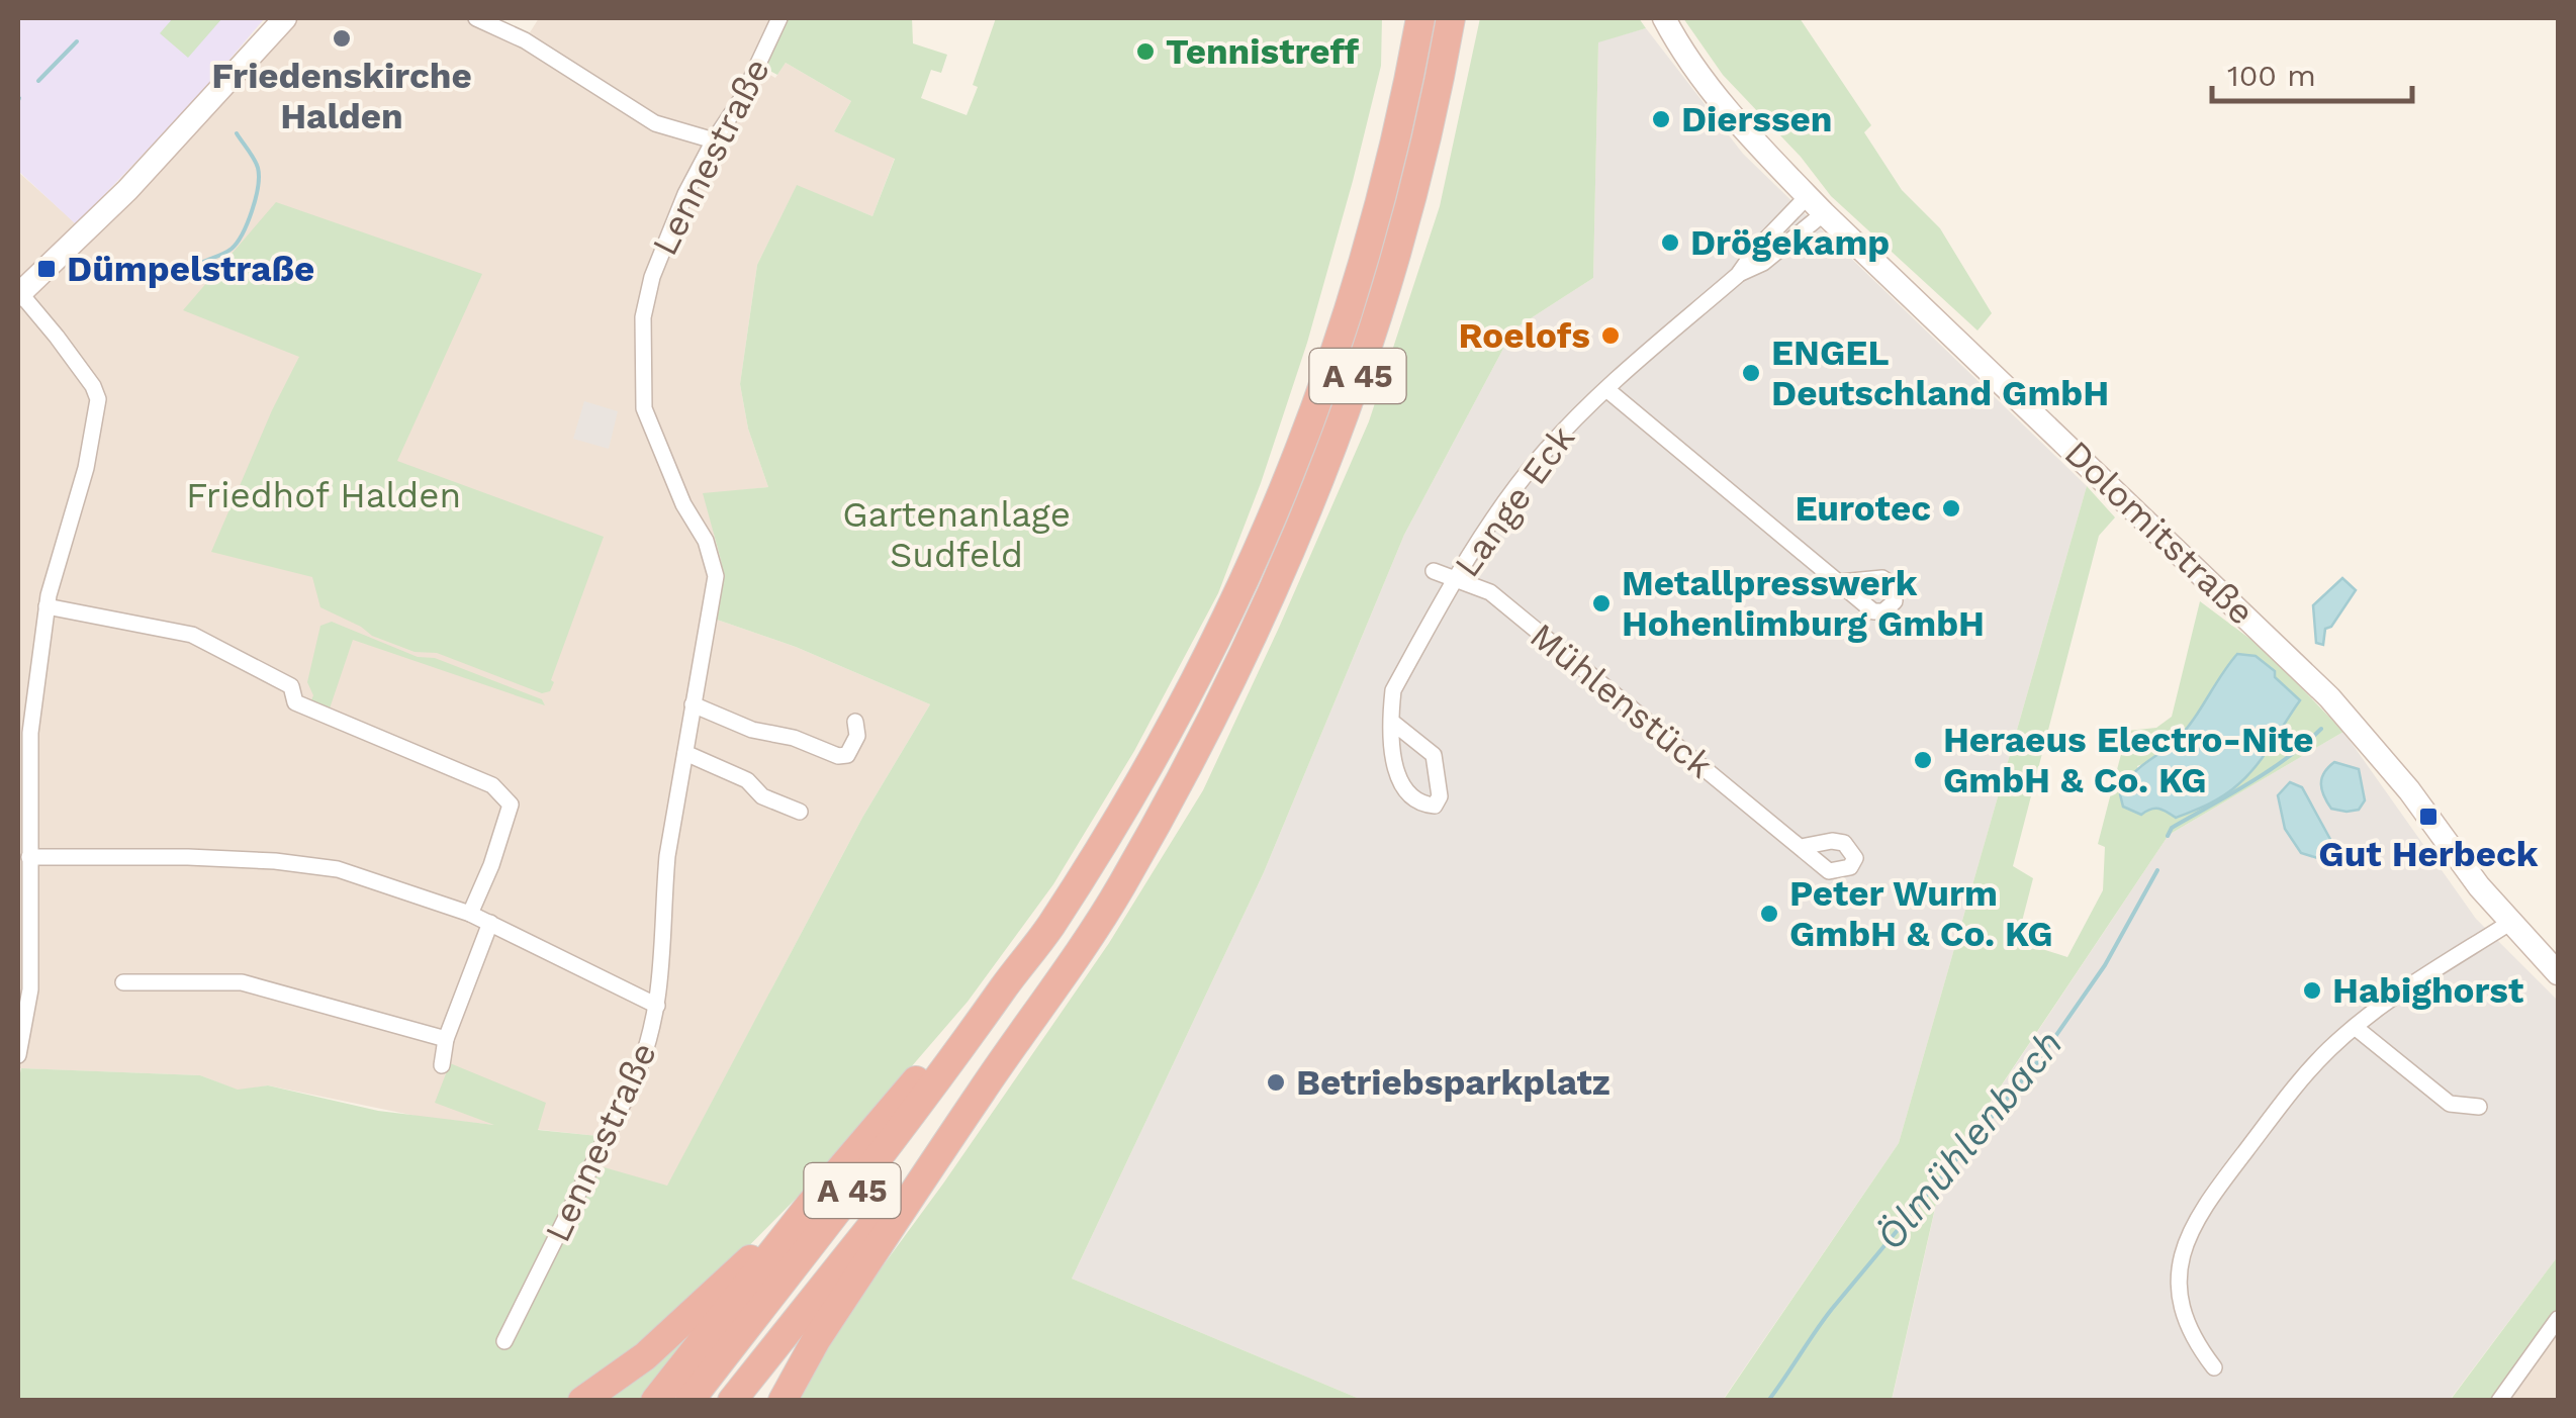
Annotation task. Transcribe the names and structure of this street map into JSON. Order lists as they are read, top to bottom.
{
  "streets": {
    "highway": ["A 45"],
    "street": [
      "Lennestraße",
      "Lange Eck",
      "Dolomitstraße",
      "Mühlenstück"
    ]
  },
  "crossings": [
    ["Lange Eck", "Dolomitstraße"],
    ["Lange Eck", "Mühlenstück"]
  ],
  "water": ["Ölmühlenbach"],
  "parks": ["Friedhof Halden", "Gartenanlage Sudfeld"],
  "places": {
    "other": [
      "Friedenskirche Halden",
      "Tennistreff",
      "Dierssen",
      "Drögekamp",
      "Roelofs",
      "ENGEL Deutschland GmbH",
      "Eurotec",
      "Metallpresswerk Hohenlimburg GmbH",
      "Heraeus Electro-Nite GmbH & Co. KG",
      "Peter Wurm GmbH & Co. KG",
      "Habighorst",
      "Betriebsparkplatz"
    ],
    "transit": ["Dümpelstraße", "Gut Herbeck"]
  },
  "scale_bar": "100 m"
}
